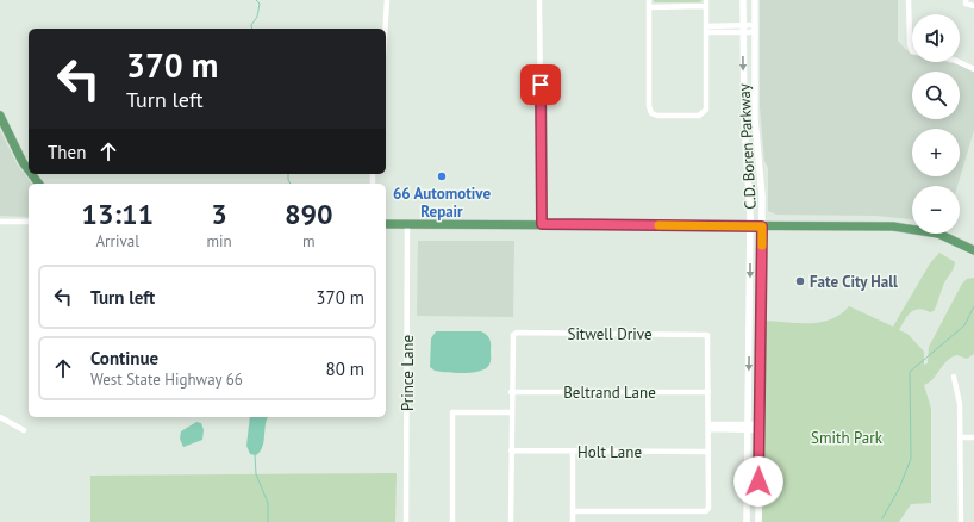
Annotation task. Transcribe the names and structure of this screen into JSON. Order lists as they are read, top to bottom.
{
  "streets": {
    "street": [
      "C.D. Boren Parkway",
      "Sitwell Drive",
      "Prince Lane",
      "Beltrand Lane",
      "Holt Lane"
    ]
  },
  "crossings": [
    ["Sitwell Drive", "Beltrand Lane"]
  ],
  "parks": ["Smith Park"],
  "places": ["66 Automotive Repair", "Fate City Hall"],
  "page": {
    "map_buttons": ["+", "−"],
    "turn": ["370 m", "Turn left"],
    "then": "Then",
    "eta": [
      "13:11",
      "Arrival",
      "3",
      "min",
      "890",
      "m"
    ],
    "list": [
      {
        "name": "Turn left",
        "value": "370 m"
      },
      {
        "name": "Continue",
        "note": "West State Highway 66",
        "value": "80 m"
      }
    ]
  }
}
